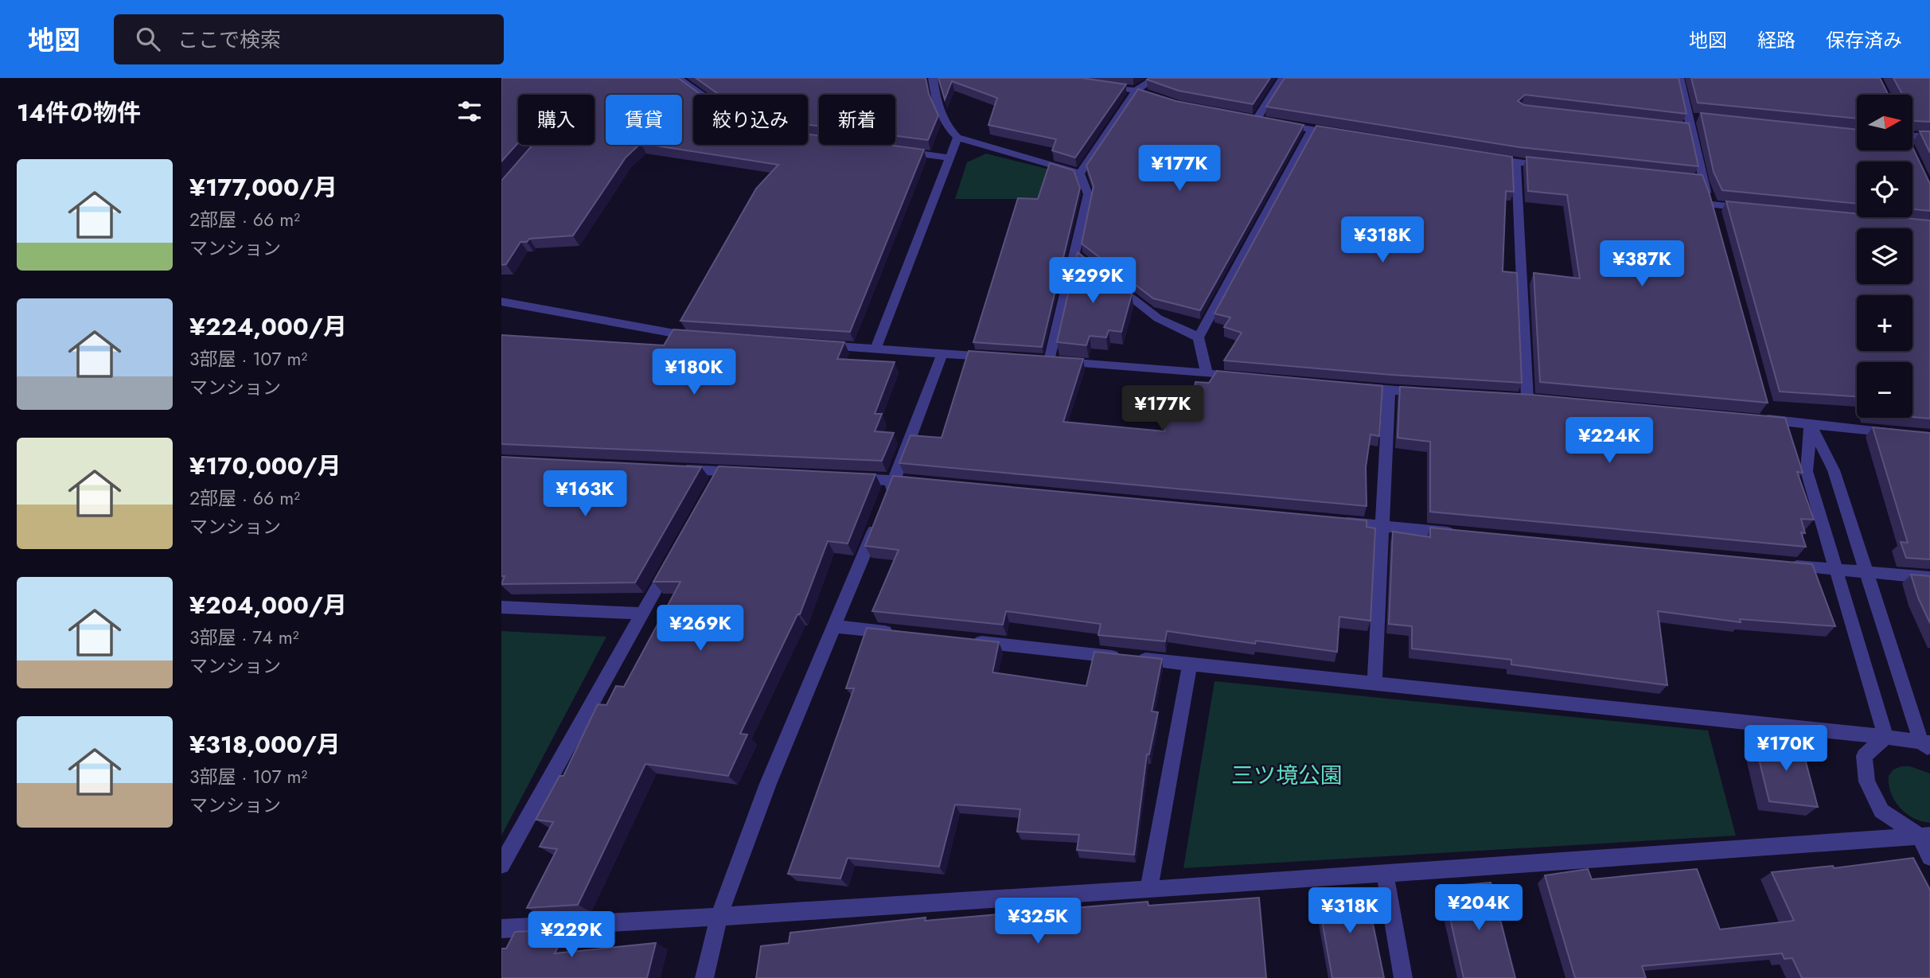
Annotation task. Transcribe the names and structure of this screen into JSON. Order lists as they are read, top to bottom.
{
  "parks": ["三ツ境公園"],
  "north": "right",
  "page": {
    "header": "地図",
    "search": "ここで検索",
    "nav": ["地図", "経路", "保存済み"],
    "heading": "14件の物件",
    "map_buttons": ["+", "−"],
    "chip": [
      "購入",
      "賃貸",
      "絞り込み",
      "新着"
    ],
    "list": [
      {
        "name": "¥177,000/月",
        "note": "2部屋 · 66 m² · マンション"
      },
      {
        "name": "¥224,000/月",
        "note": "3部屋 · 107 m² · マンション"
      },
      {
        "name": "¥170,000/月",
        "note": "2部屋 · 66 m² · マンション"
      },
      {
        "name": "¥204,000/月",
        "note": "3部屋 · 74 m² · マンション"
      },
      {
        "name": "¥318,000/月",
        "note": "3部屋 · 107 m² · マンション"
      }
    ],
    "price": [
      "¥177K",
      "¥318K",
      "¥387K",
      "¥299K",
      "¥180K",
      "¥177K",
      "¥224K",
      "¥163K",
      "¥269K",
      "¥170K",
      "¥204K",
      "¥318K",
      "¥325K",
      "¥229K"
    ]
  }
}
